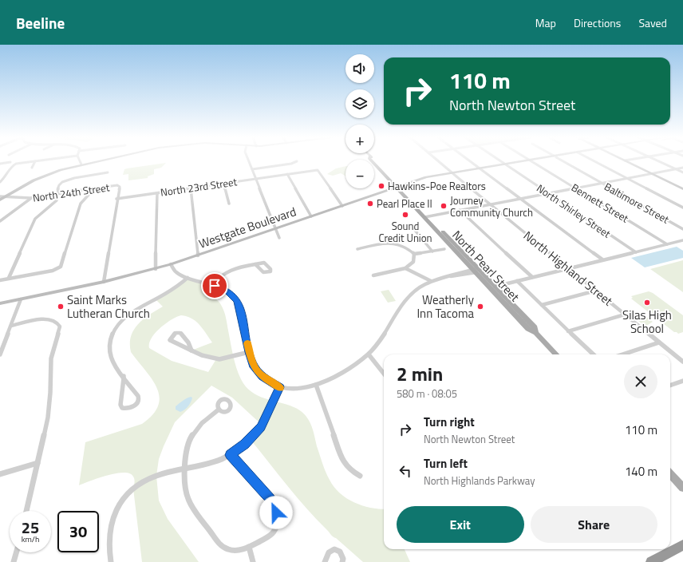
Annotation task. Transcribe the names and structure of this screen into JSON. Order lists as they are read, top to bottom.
{
  "streets": {
    "main road": ["North Pearl Street"],
    "street": [
      "North 23rd Street",
      "North 24th Street",
      "Bennett Street",
      "Baltimore Street",
      "North Shirley Street",
      "Westgate Boulevard",
      "North Highland Street"
    ]
  },
  "crossings": [
    ["North 23rd Street", "North 24th Street"],
    ["North 23rd Street", "Westgate Boulevard"],
    ["North Shirley Street", "Westgate Boulevard"],
    ["Westgate Boulevard", "North Pearl Street"],
    ["Westgate Boulevard", "North Highland Street"]
  ],
  "places": [
    "Hawkins-Poe Realtors",
    "Pearl Place II",
    "Journey Community Church",
    "Sound Credit Union",
    "Silas High School",
    "Saint Marks Lutheran Church",
    "Weatherly Inn Tacoma"
  ],
  "page": {
    "header": "Beeline",
    "nav": ["Map", "Directions", "Saved"],
    "map_buttons": ["+", "−"],
    "turn": ["110 m", "North Newton Street"],
    "heading": ["2 min", "580 m · 08:05"],
    "list": [
      {
        "name": "Turn right",
        "note": "North Newton Street",
        "value": "110 m"
      },
      {
        "name": "Turn left",
        "note": "North Highlands Parkway",
        "value": "140 m"
      }
    ],
    "buttons": ["Exit", "Share"],
    "speed": "25 km/h",
    "limit": "30"
  }
}
